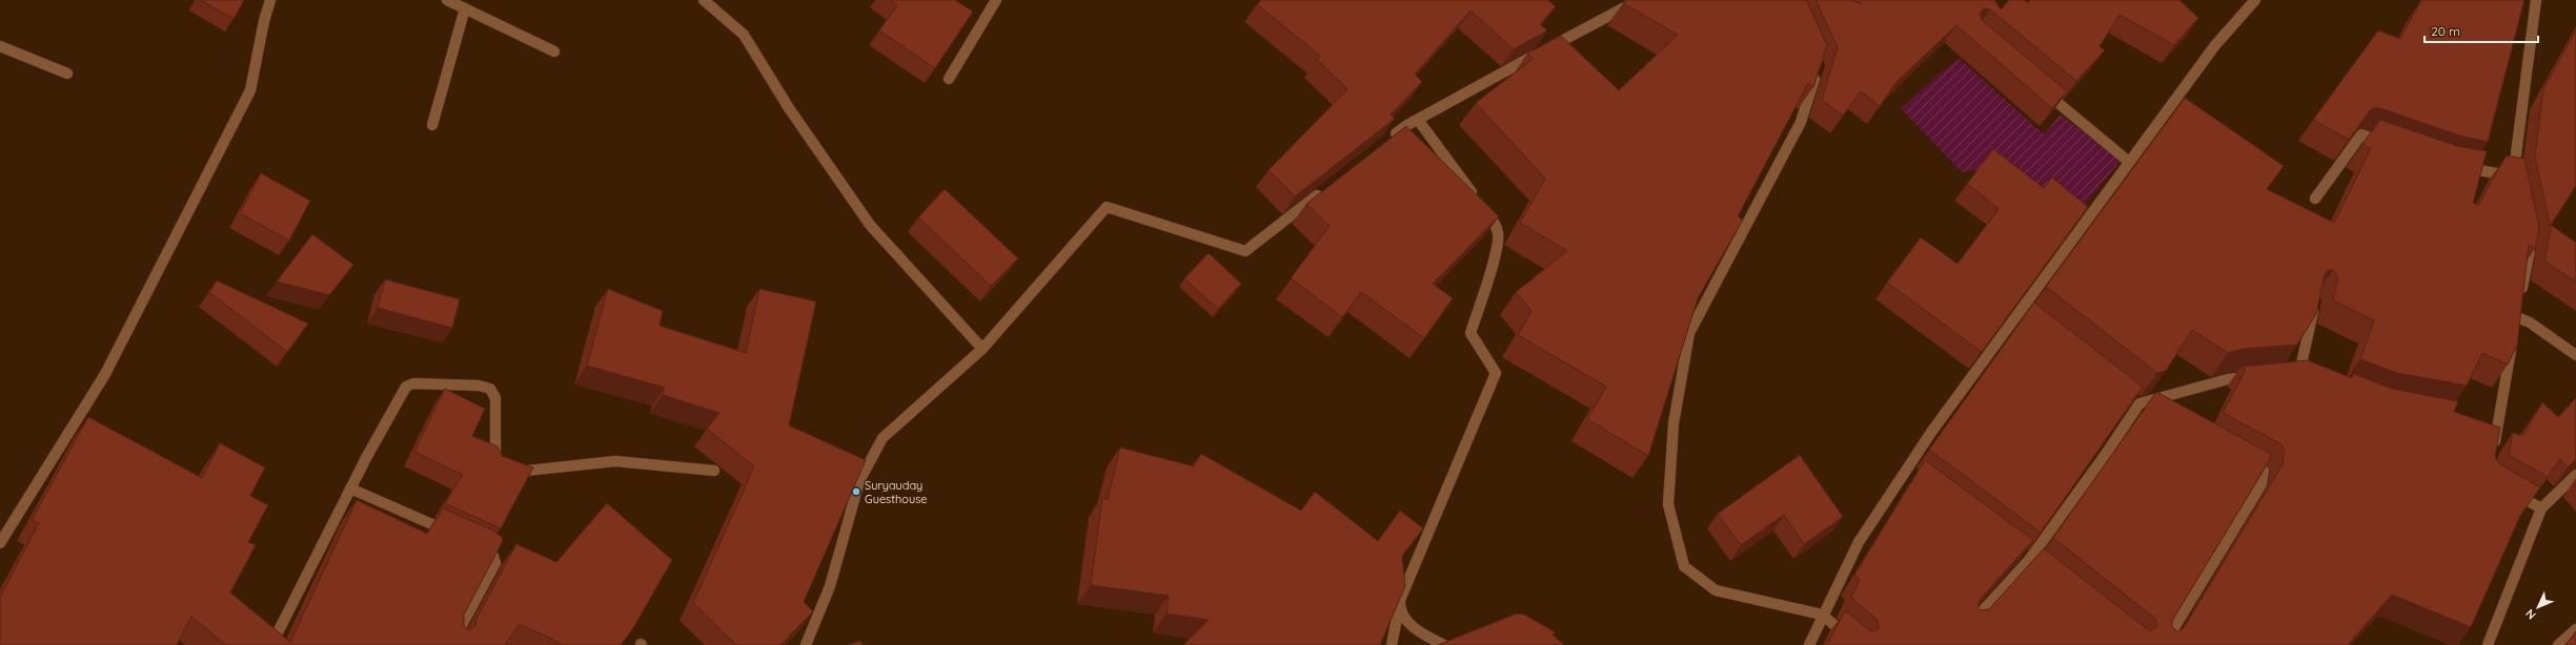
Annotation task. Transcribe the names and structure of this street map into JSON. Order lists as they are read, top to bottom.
{
  "places": ["Suryauday Guesthouse"],
  "scale_bar": "20 m",
  "north": "bottom left"
}
